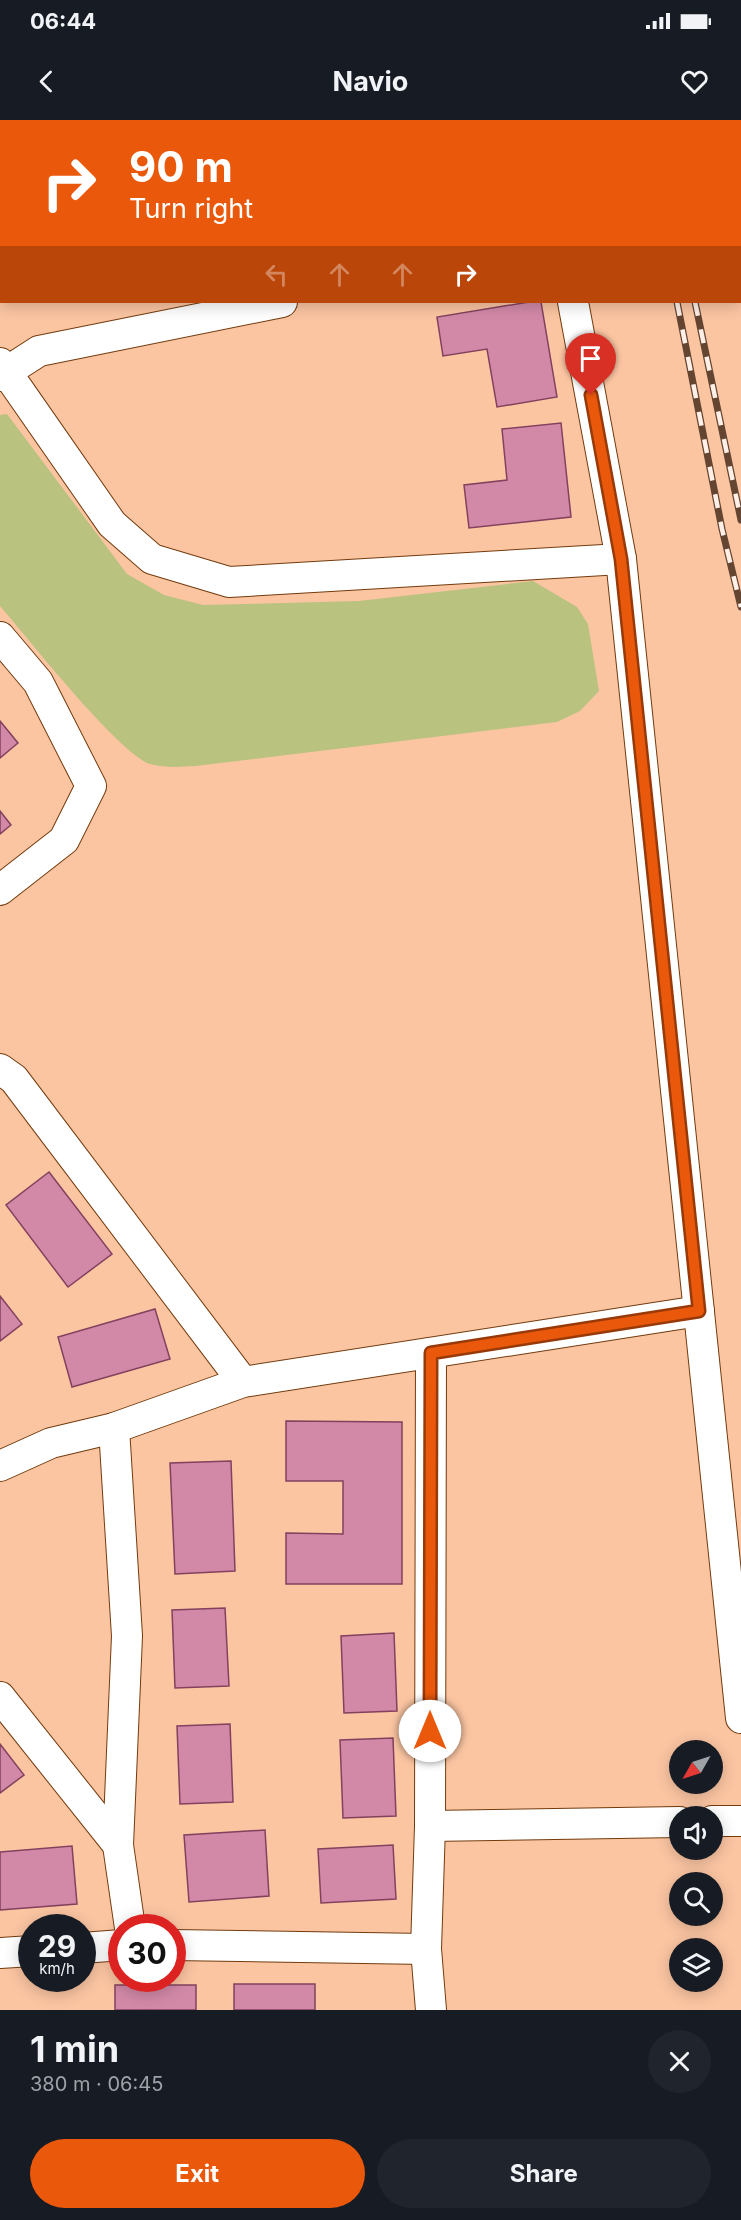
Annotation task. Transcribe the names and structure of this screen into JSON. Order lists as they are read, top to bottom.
{
  "north": "bottom left",
  "page": {
    "status": "06:44",
    "header": "Navio",
    "turn": ["90 m", "Turn right"],
    "speed": "29 km/h",
    "limit": "30",
    "heading": ["1 min", "380 m · 06:45"],
    "buttons": ["Exit", "Share"]
  }
}
